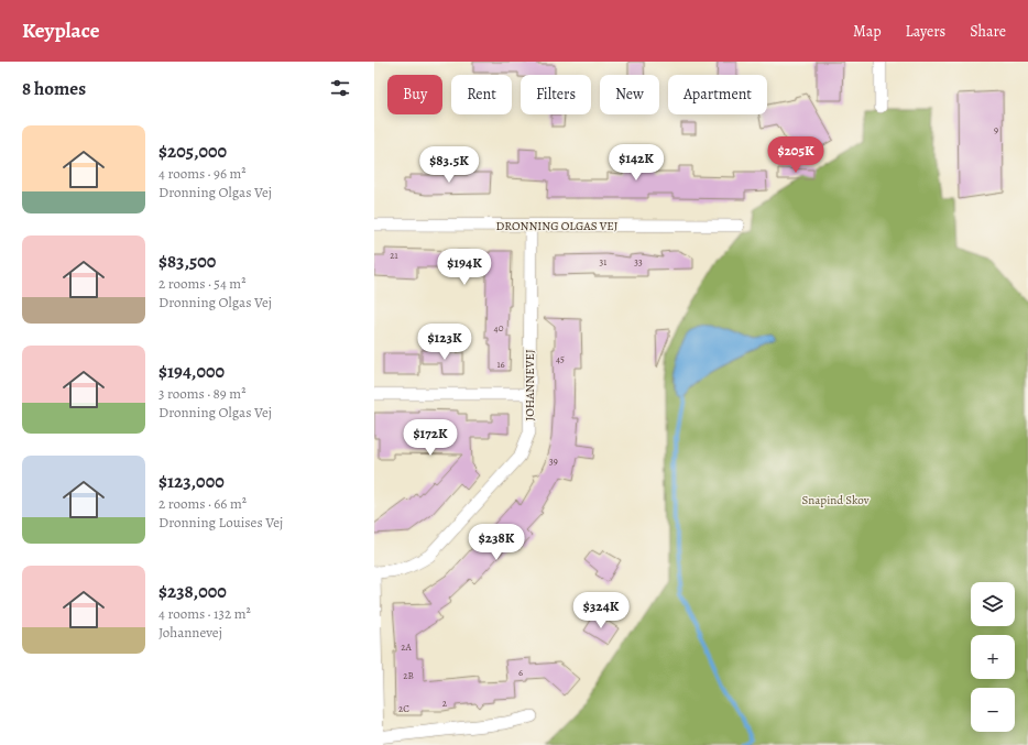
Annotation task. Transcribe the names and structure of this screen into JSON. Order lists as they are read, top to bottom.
{
  "streets": {
    "street": ["DRONNING OLGAS VEJ", "JOHANNEVEJ"]
  },
  "crossings": [
    ["DRONNING OLGAS VEJ", "JOHANNEVEJ"]
  ],
  "parks": ["Snapind Skov"],
  "house_numbers": [
    "9",
    "21",
    "31",
    "33",
    "40",
    "45",
    "16",
    "39",
    "2A",
    "6",
    "2B",
    "2",
    "2C"
  ],
  "page": {
    "header": "Keyplace",
    "nav": ["Map", "Layers", "Share"],
    "heading": "8 homes",
    "chip": [
      "Buy",
      "Rent",
      "Filters",
      "New",
      "Apartment"
    ],
    "list": [
      {
        "name": "$205,000",
        "note": "4 rooms · 96 m² · Dronning Olgas Vej"
      },
      {
        "name": "$83,500",
        "note": "2 rooms · 54 m² · Dronning Olgas Vej"
      },
      {
        "name": "$194,000",
        "note": "3 rooms · 89 m² · Dronning Olgas Vej"
      },
      {
        "name": "$123,000",
        "note": "2 rooms · 66 m² · Dronning Louises Vej"
      },
      {
        "name": "$238,000",
        "note": "4 rooms · 132 m² · Johannevej"
      }
    ],
    "price": [
      "$205K",
      "$142K",
      "$83.5K",
      "$194K",
      "$123K",
      "$172K",
      "$238K",
      "$324K"
    ],
    "map_buttons": ["+", "−"]
  }
}
